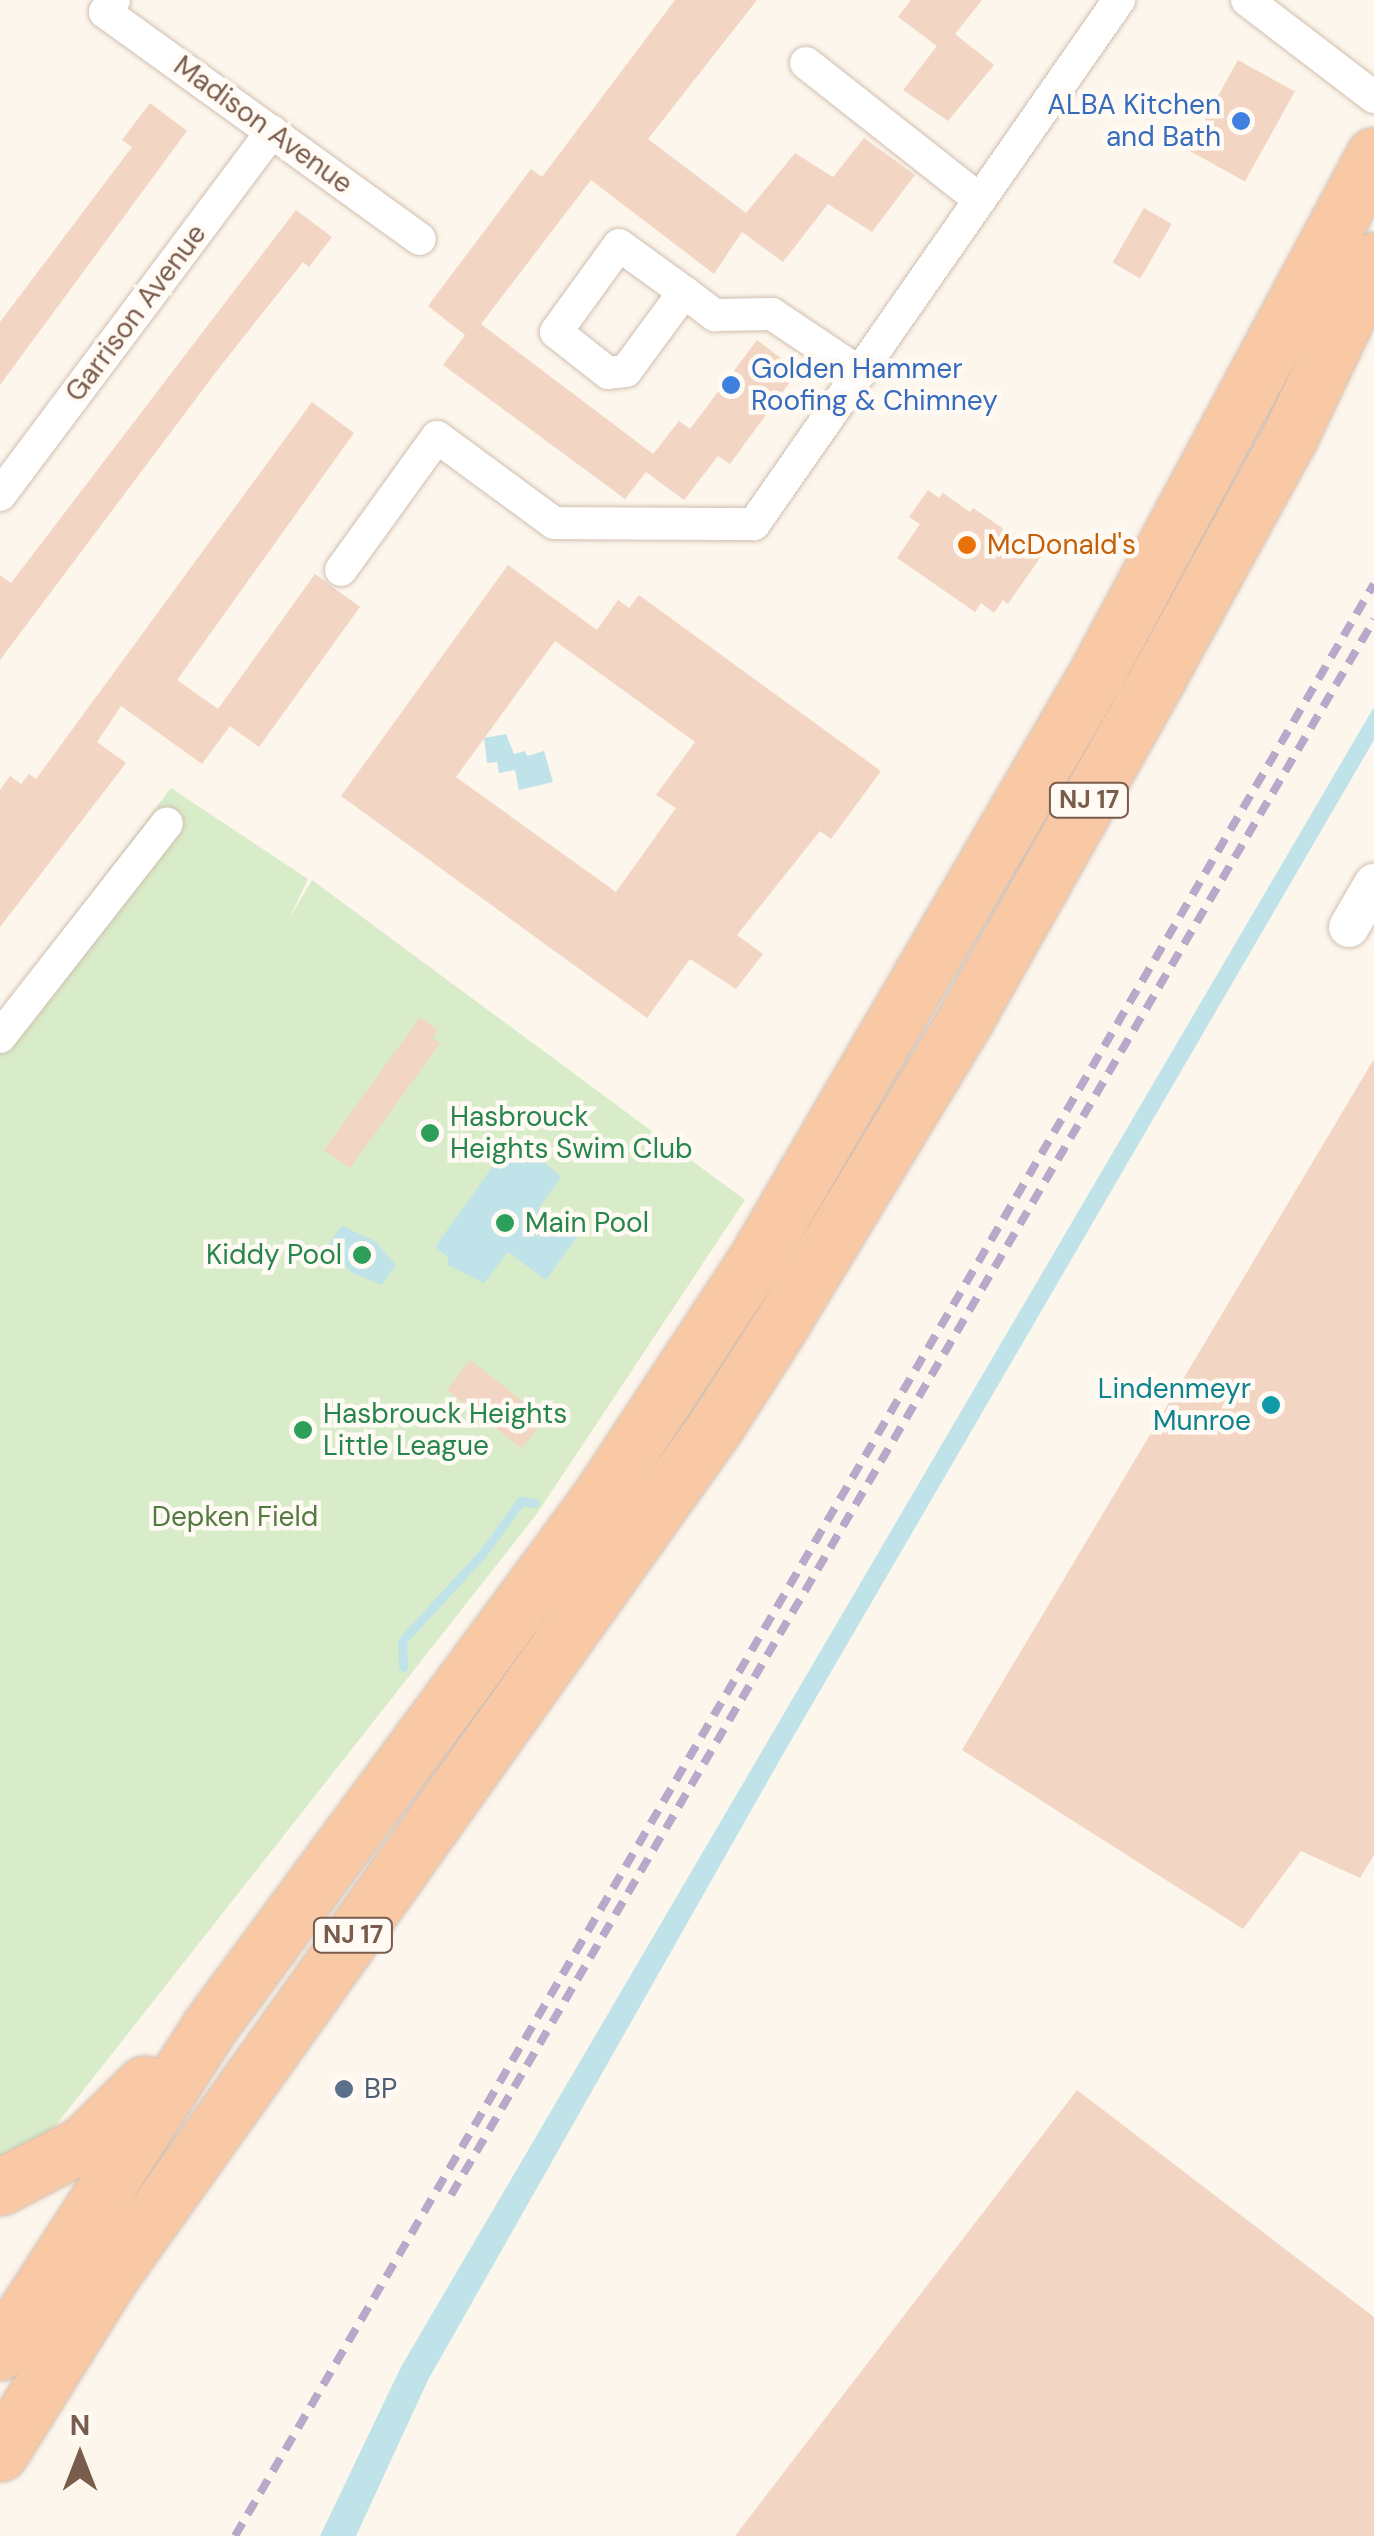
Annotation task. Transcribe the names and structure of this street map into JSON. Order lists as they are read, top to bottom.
{
  "streets": {
    "highway": ["NJ 17"],
    "street": ["Madison Avenue", "Garrison Avenue"]
  },
  "crossings": [
    ["Madison Avenue", "Garrison Avenue"]
  ],
  "parks": ["Depken Field"],
  "places": [
    "ALBA Kitchen and Bath",
    "Golden Hammer Roofing & Chimney",
    "McDonald's",
    "Hasbrouck Heights Swim Club",
    "Main Pool",
    "Kiddy Pool",
    "Lindenmeyr Munroe",
    "Hasbrouck Heights Little League",
    "BP"
  ],
  "north": "top"
}
